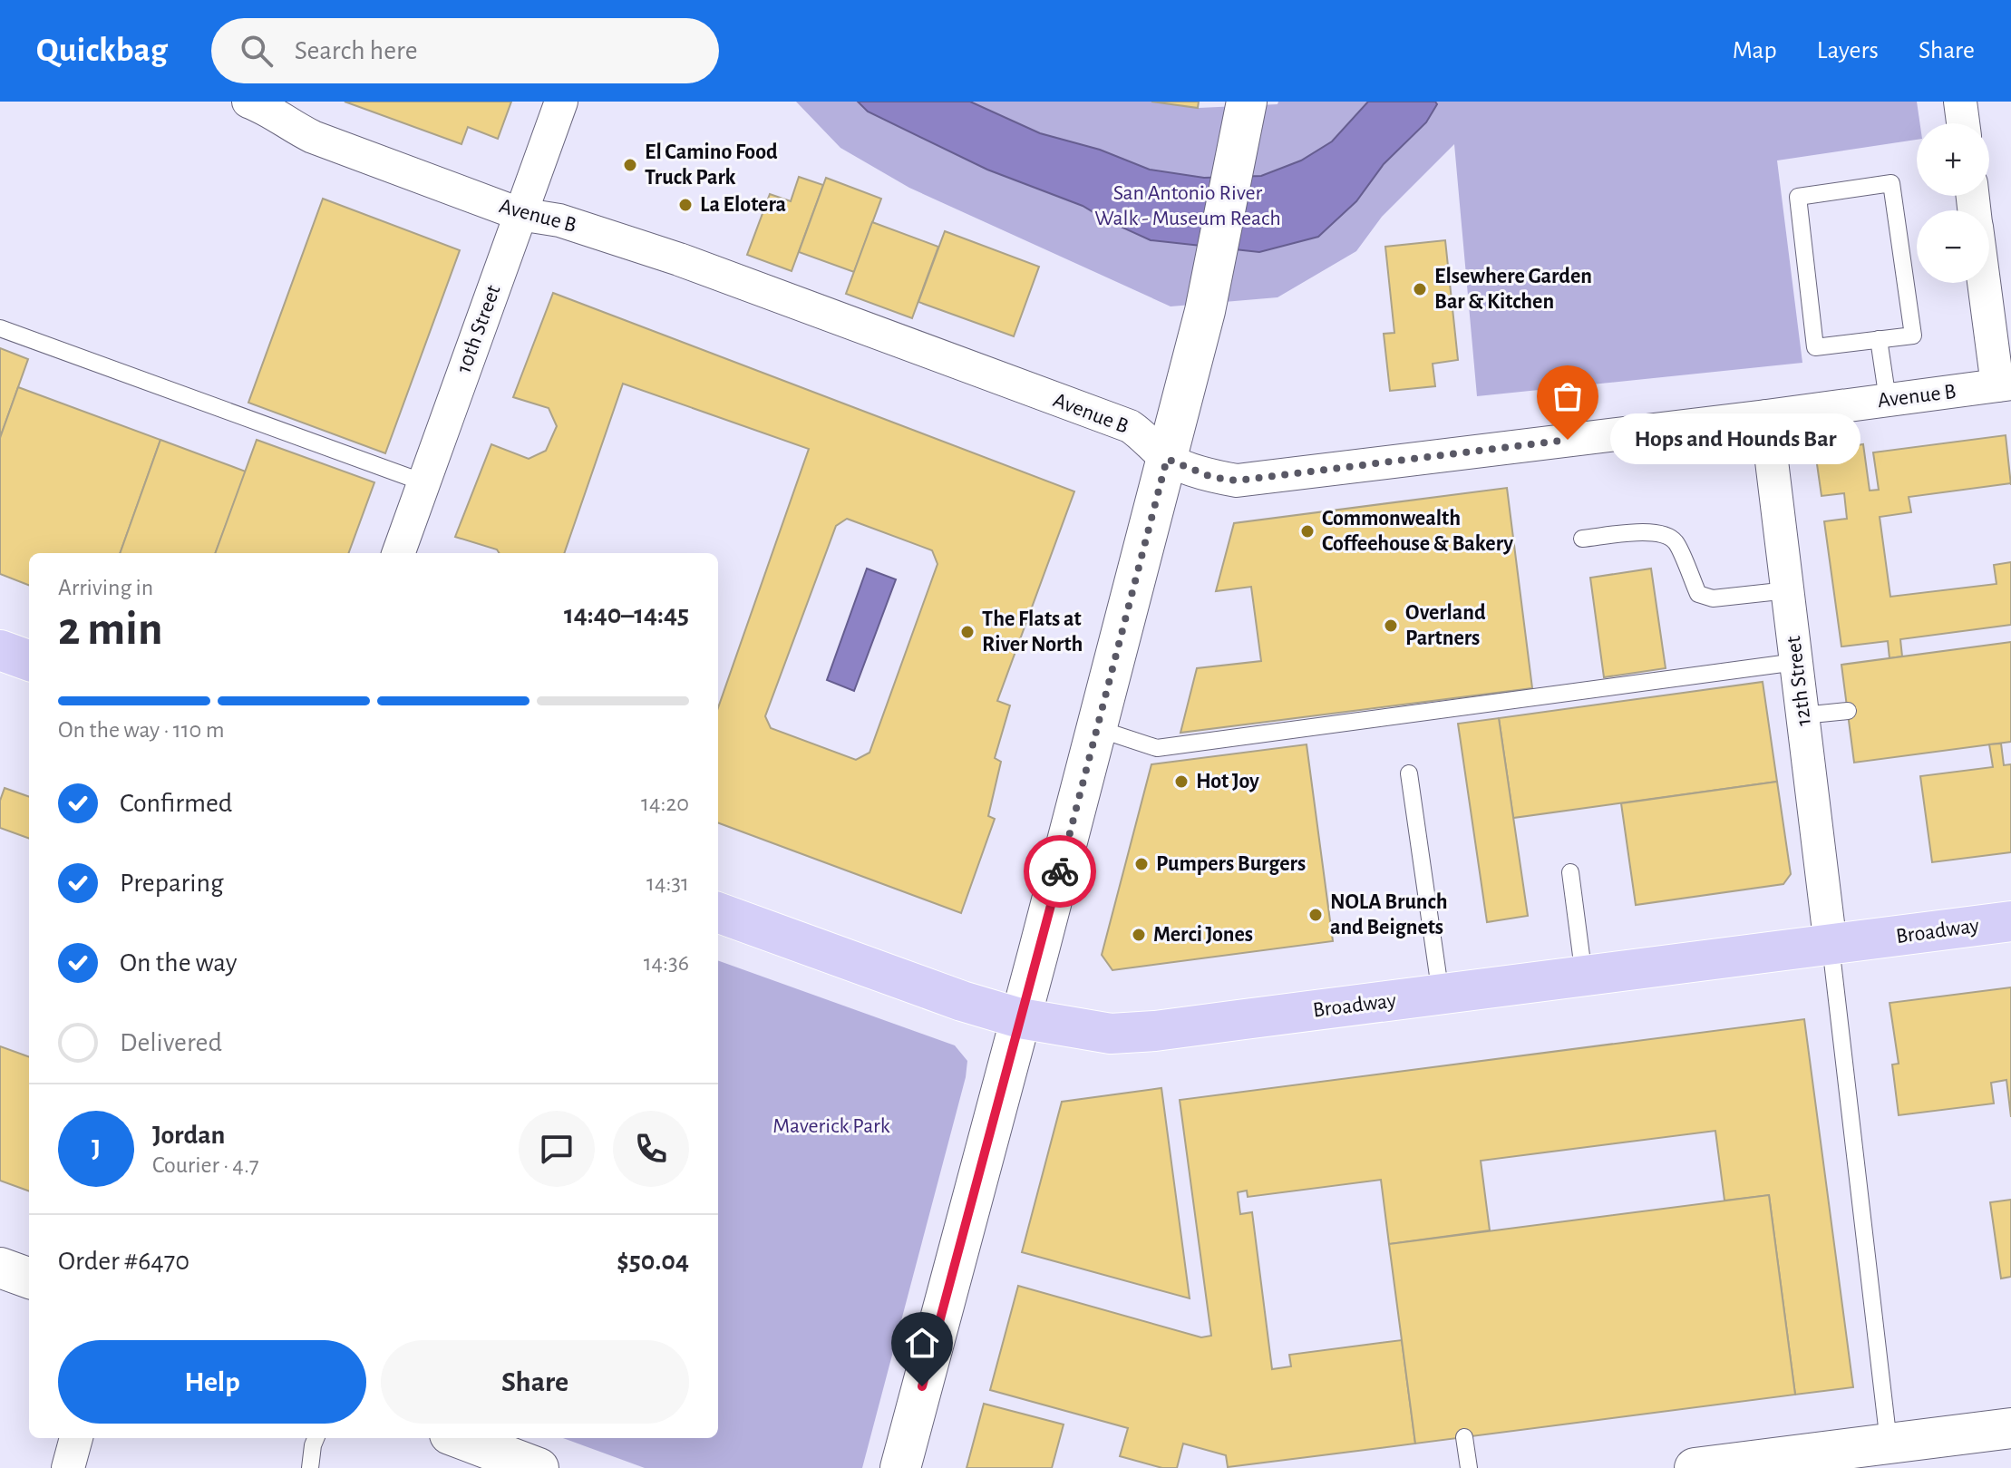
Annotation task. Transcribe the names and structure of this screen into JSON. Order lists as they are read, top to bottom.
{
  "streets": {
    "main road": ["Broadway"],
    "street": ["Avenue B", "10th Street", "12th Street"]
  },
  "crossings": [
    ["Avenue B", "10th Street"],
    ["Avenue B", "12th Street"],
    ["12th Street", "Broadway"]
  ],
  "parks": ["San Antonio River Walk - Museum Reach", "Maverick Park"],
  "places": [
    "El Camino Food Truck Park",
    "La Elotera",
    "Elsewhere Garden Bar & Kitchen",
    "Hops and Hounds Bar",
    "Commonwealth Coffeehouse & Bakery",
    "Overland Partners",
    "The Flats at River North",
    "Hot Joy",
    "Pumpers Burgers",
    "NOLA Brunch and Beignets",
    "Merci Jones"
  ],
  "page": {
    "header": "Quickbag",
    "search": "Search here",
    "nav": ["Map", "Layers", "Share"],
    "map_buttons": ["+", "−"],
    "bubble": "Hops and Hounds Bar",
    "heading": ["2 min", "Arriving in", "14:40–14:45"],
    "panel": [
      "Jordan",
      "Courier · 4.7",
      "Order #6470",
      "$50.04"
    ],
    "bar": "On the way · 110 m",
    "list": [
      ["Confirmed", "14:20"],
      ["Preparing", "14:31"],
      ["On the way", "14:36"],
      "Delivered"
    ],
    "round": "J",
    "buttons": ["Help", "Share"]
  }
}
